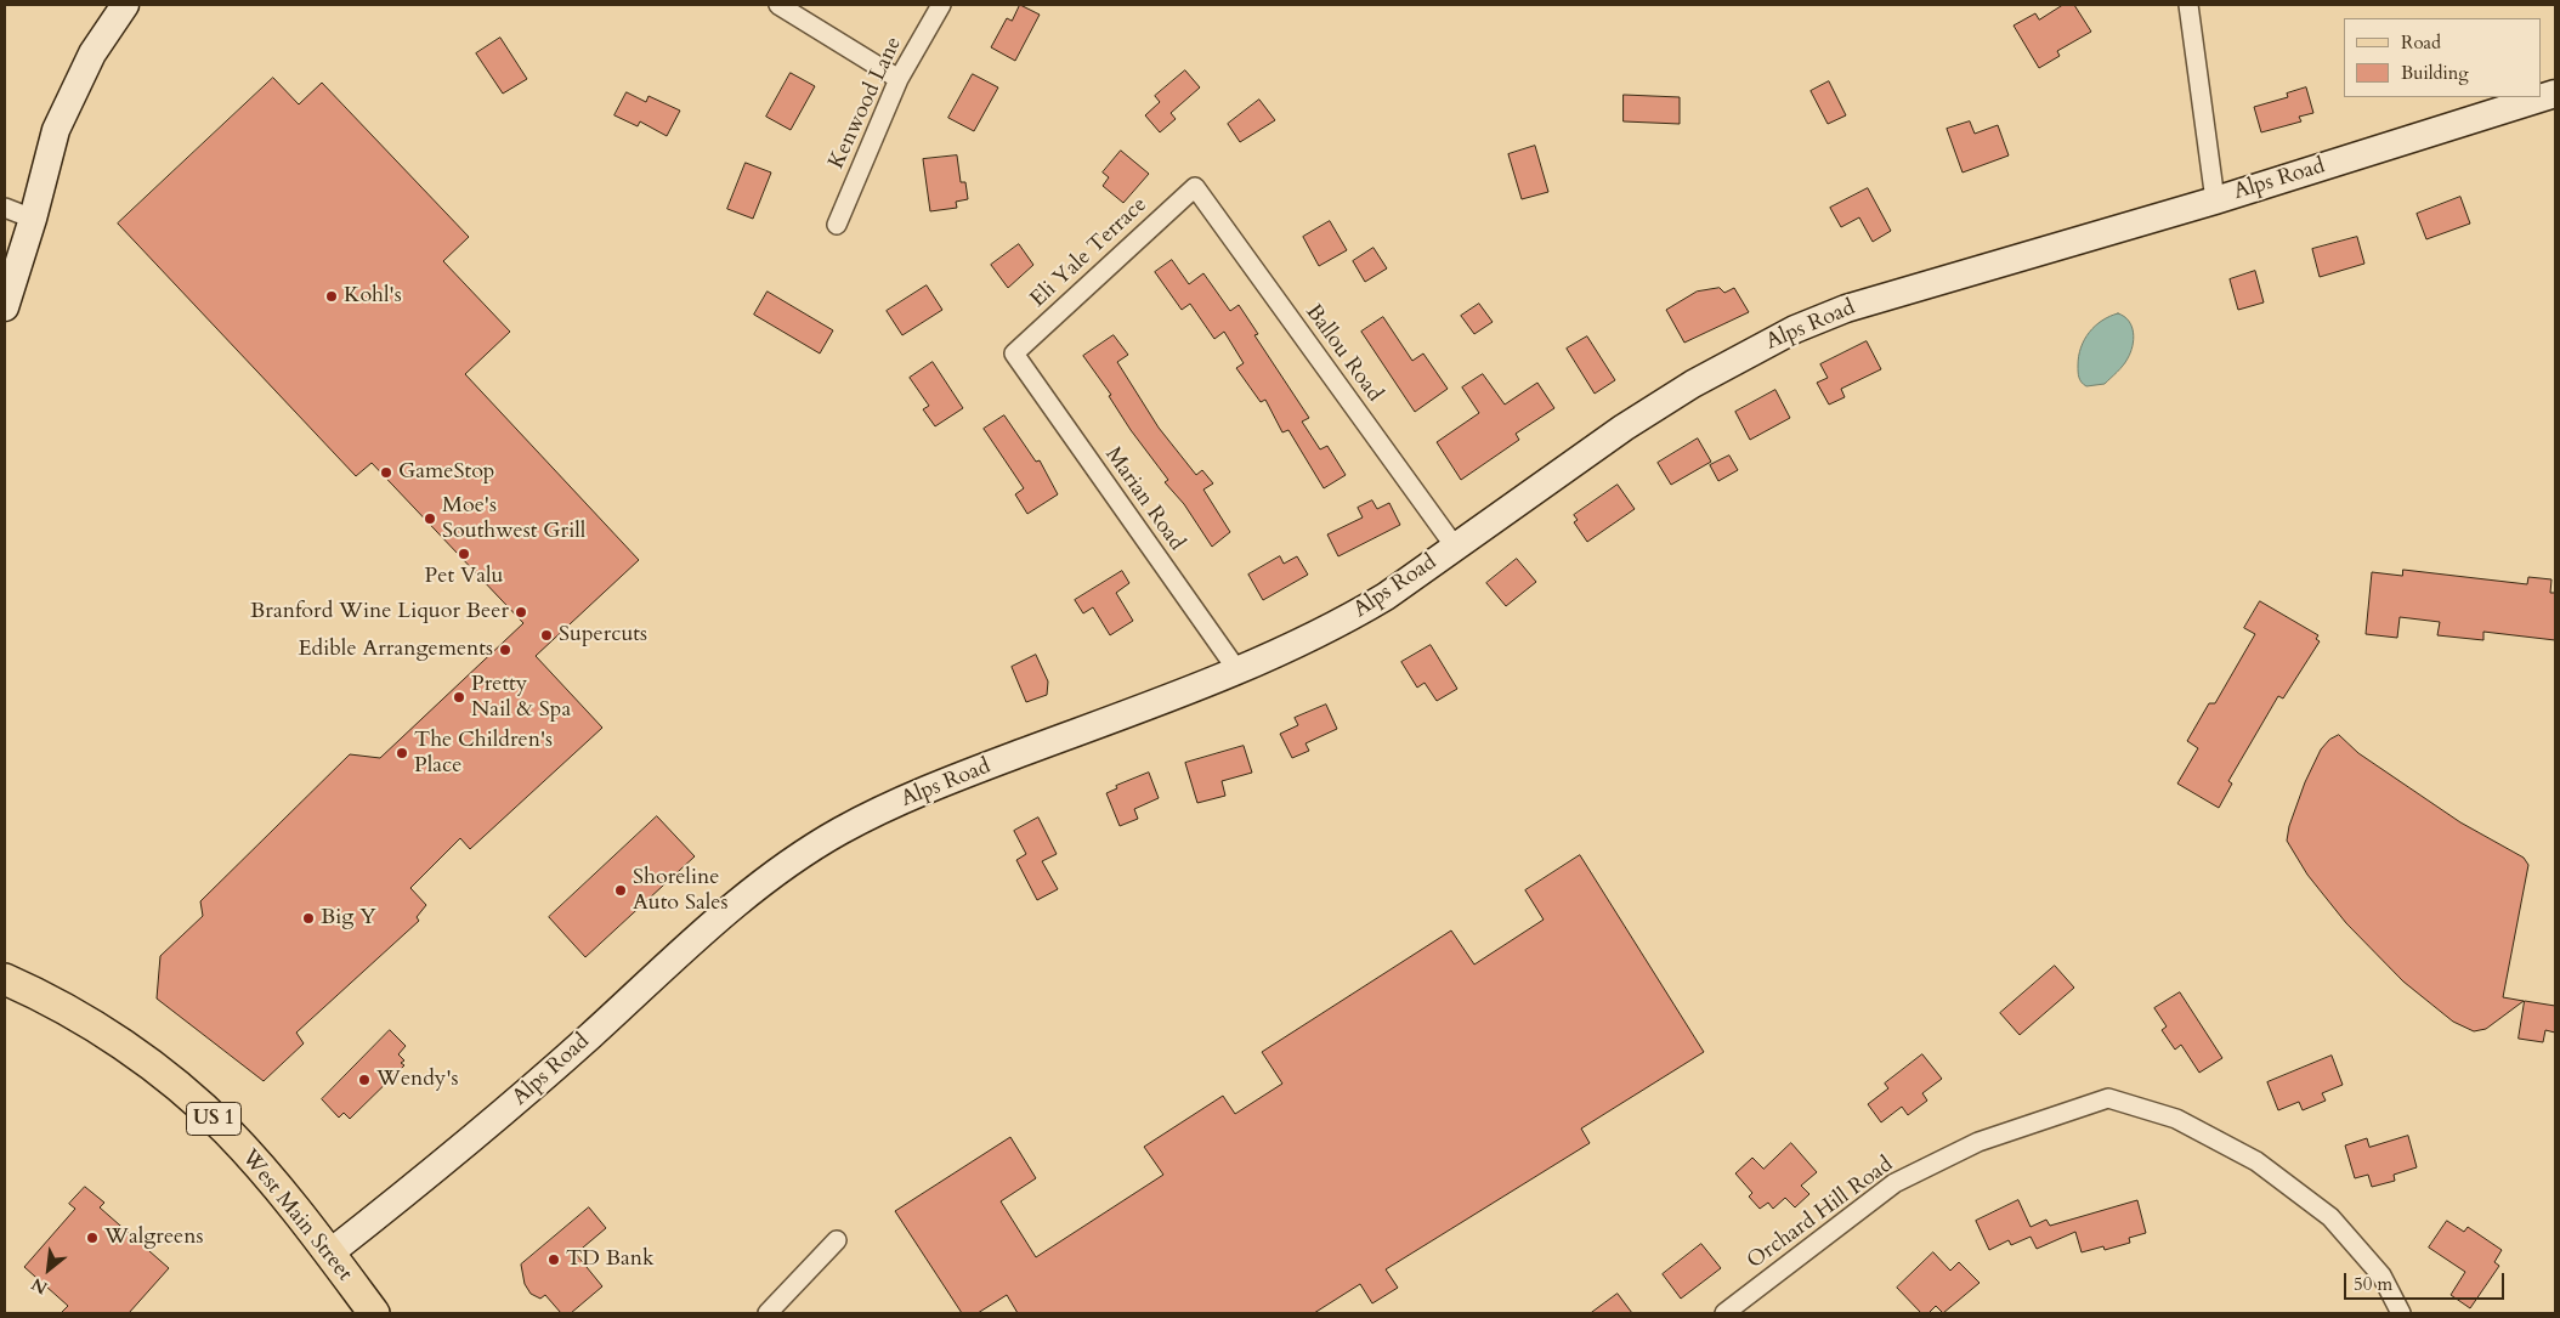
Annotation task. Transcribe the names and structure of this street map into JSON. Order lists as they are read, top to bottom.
{
  "streets": {
    "main road": ["US 1", "West Main Street"],
    "street": [
      "Kenwood Lane",
      "Alps Road",
      "Eli Yale Terrace",
      "Ballou Road",
      "Marian Road",
      "Orchard Hill Road"
    ]
  },
  "crossings": [
    ["Alps Road", "Ballou Road"],
    ["Alps Road", "Marian Road"],
    ["Alps Road", "West Main Street"],
    ["Eli Yale Terrace", "Ballou Road"],
    ["Eli Yale Terrace", "Marian Road"]
  ],
  "places": [
    "Kohl's",
    "GameStop",
    "Moe's Southwest Grill",
    "Pet Valu",
    "Branford Wine Liquor Beer",
    "Supercuts",
    "Edible Arrangements",
    "Pretty Nail & Spa",
    "The Children's Place",
    "Shoreline Auto Sales",
    "Big Y",
    "Wendy's",
    "Walgreens",
    "TD Bank"
  ],
  "legend": ["Road", "Building"],
  "scale_bar": "50 m",
  "north": "bottom left"
}
